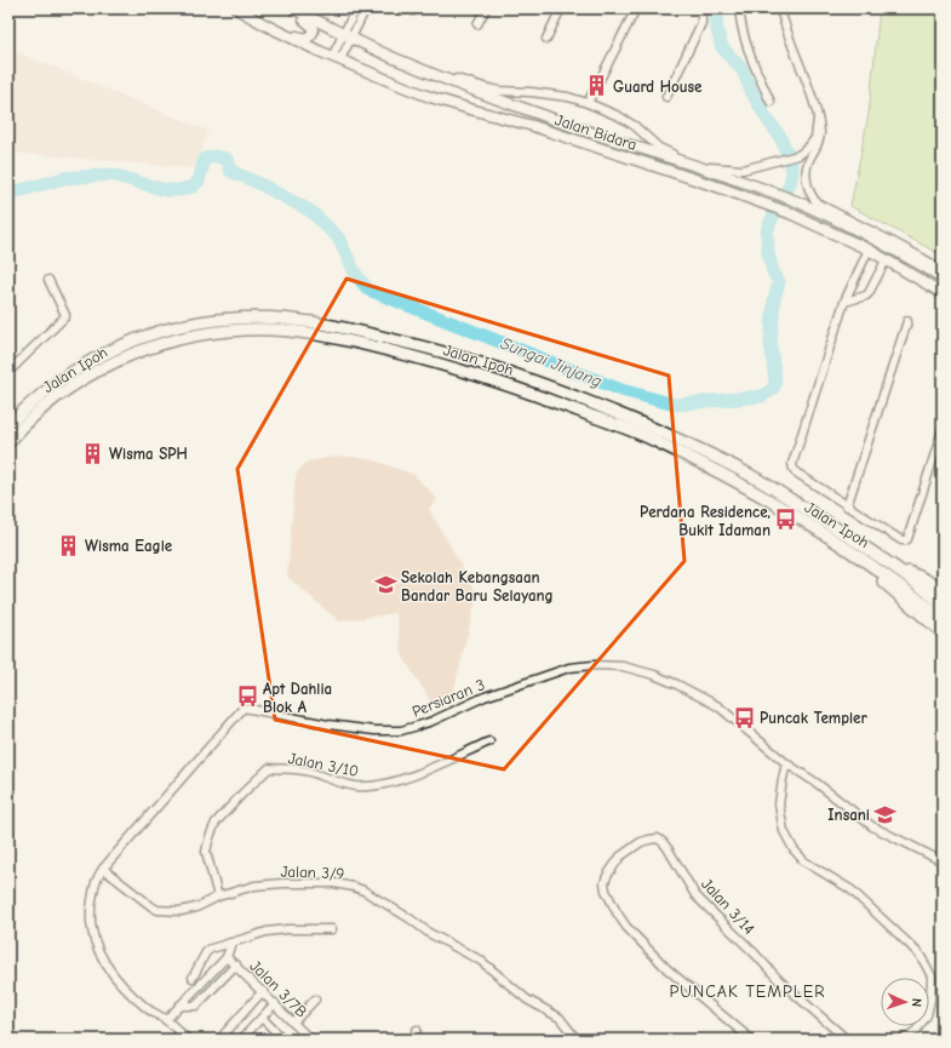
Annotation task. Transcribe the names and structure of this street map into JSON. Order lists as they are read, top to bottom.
{
  "streets": {
    "highway": ["Jalan Ipoh"],
    "main road": ["Jalan Bidara"],
    "street": [
      "Persiaran 3",
      "Jalan 3/10",
      "Jalan 3/9",
      "Jalan 3/14",
      "Jalan 3/7B"
    ]
  },
  "crossings": [
    ["Persiaran 3", "Jalan 3/9"],
    ["Jalan 3/10", "Jalan 3/9"]
  ],
  "districts": ["PUNCAK TEMPLER"],
  "water": ["Sungai Jinjang"],
  "places": {
    "building": ["Guard House", "Wisma SPH", "Wisma Eagle"],
    "bus stop": ["Perdana Residence, Bukit Idaman", "Apt Dahlia Blok A", "Puncak Templer"],
    "school or university": ["Sekolah Kebangsaan Bandar Baru Selayang", "Insani"]
  },
  "north": "right"
}
